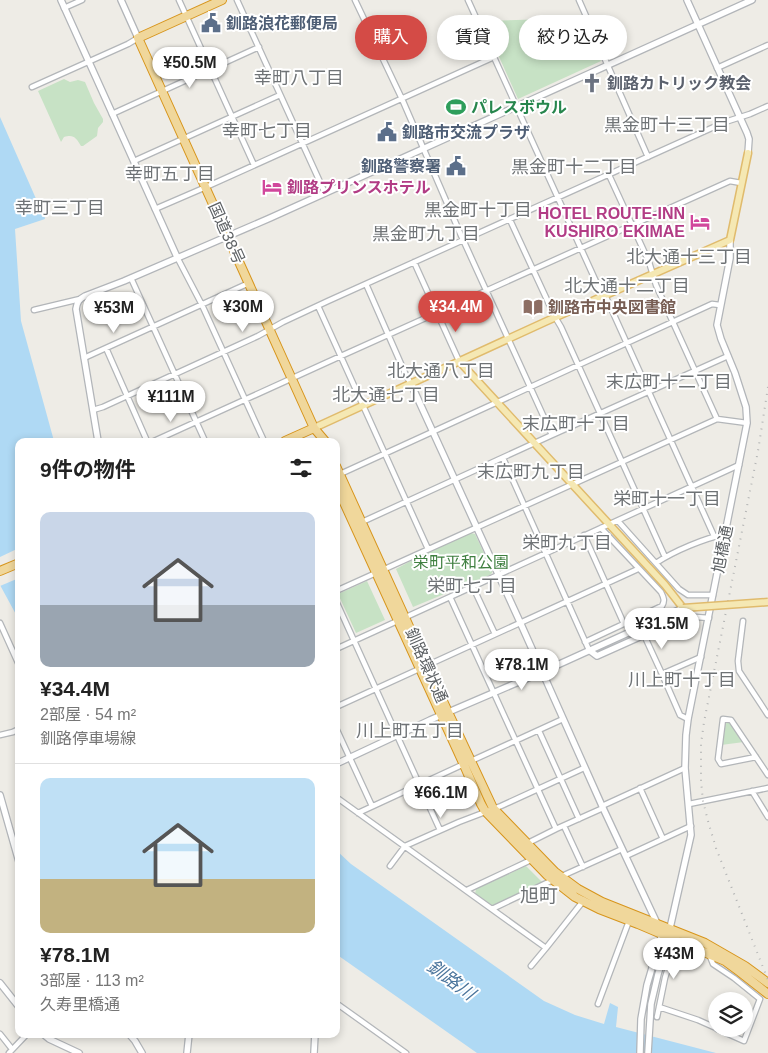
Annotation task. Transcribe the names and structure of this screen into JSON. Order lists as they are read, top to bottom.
{
  "streets": {
    "highway": ["国道38号", "釧路環状通"],
    "street": ["旭橋通"]
  },
  "crossings": [
    ["旭橋通", "釧路環状通"]
  ],
  "districts": [
    "幸町八丁目",
    "黒金町十三丁目",
    "幸町七丁目",
    "黒金町十二丁目",
    "幸町五丁目",
    "幸町三丁目",
    "黒金町十丁目",
    "黒金町九丁目",
    "北大通十三丁目",
    "北大通十二丁目",
    "北大通八丁目",
    "末広町十二丁目",
    "北大通七丁目",
    "末広町十丁目",
    "末広町九丁目",
    "栄町十一丁目",
    "栄町九丁目",
    "栄町七丁目",
    "川上町十丁目",
    "川上町五丁目",
    "旭町"
  ],
  "water": ["釧路川"],
  "parks": ["栄町平和公園"],
  "places": {
    "public building": ["釧路浪花郵便局", "釧路市交流プラザ", "釧路警察署"],
    "church": ["釧路カトリック教会"],
    "sports": ["パレスボウル"],
    "hotel": ["釧路プリンスホテル", "HOTEL ROUTE-INN KUSHIRO EKIMAE"],
    "library": ["釧路市中央図書館"]
  },
  "page": {
    "chip": ["購入", "賃貸", "絞り込み"],
    "price": [
      "¥50.5M",
      "¥30M",
      "¥34.4M",
      "¥53M",
      "¥111M",
      "¥31.5M",
      "¥78.1M",
      "¥66.1M",
      "¥43M"
    ],
    "heading": "9件の物件",
    "list": [
      {
        "name": "¥34.4M",
        "note": "2部屋 · 54 m² · 釧路停車場線"
      },
      {
        "name": "¥78.1M",
        "note": "3部屋 · 113 m² · 久寿里橋通"
      }
    ]
  }
}
